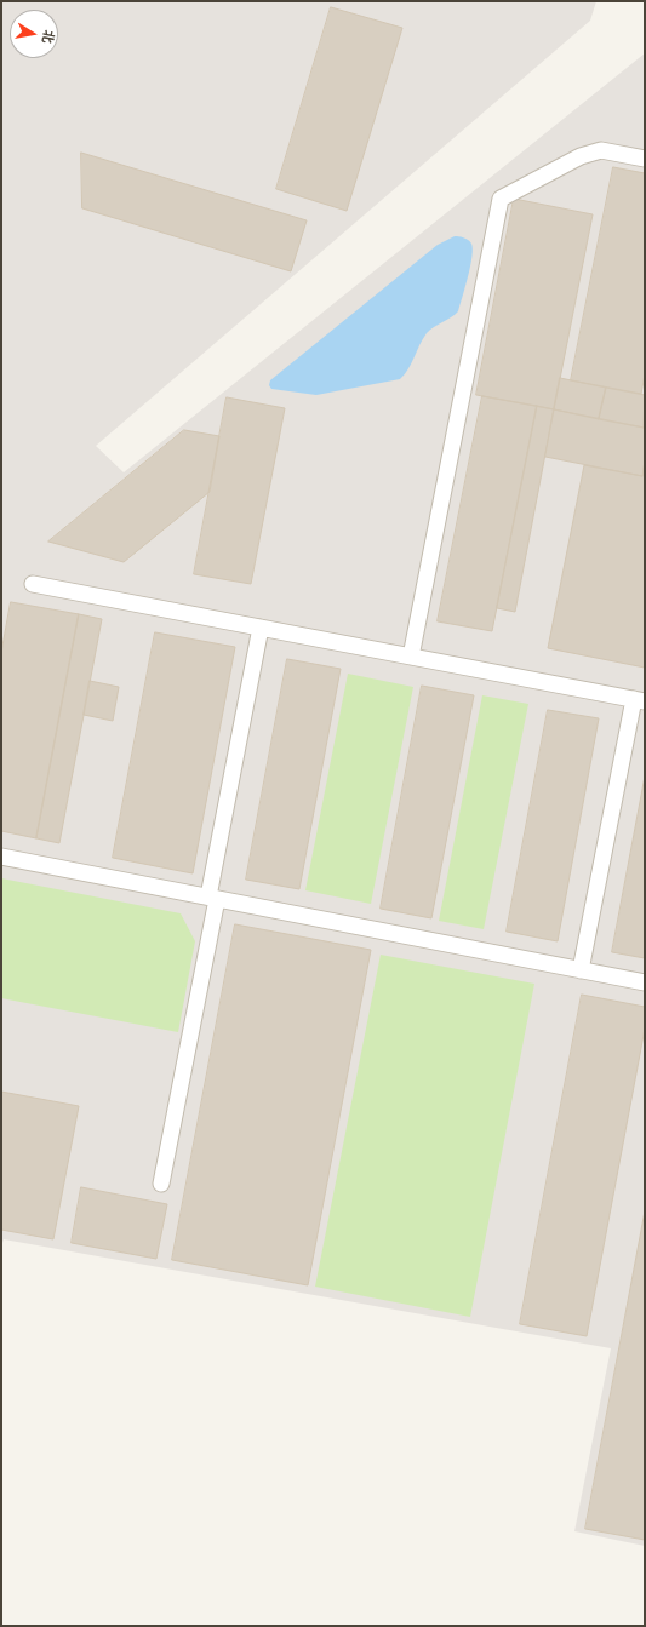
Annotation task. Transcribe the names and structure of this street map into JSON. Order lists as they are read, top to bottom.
{
  "north": "right"
}
